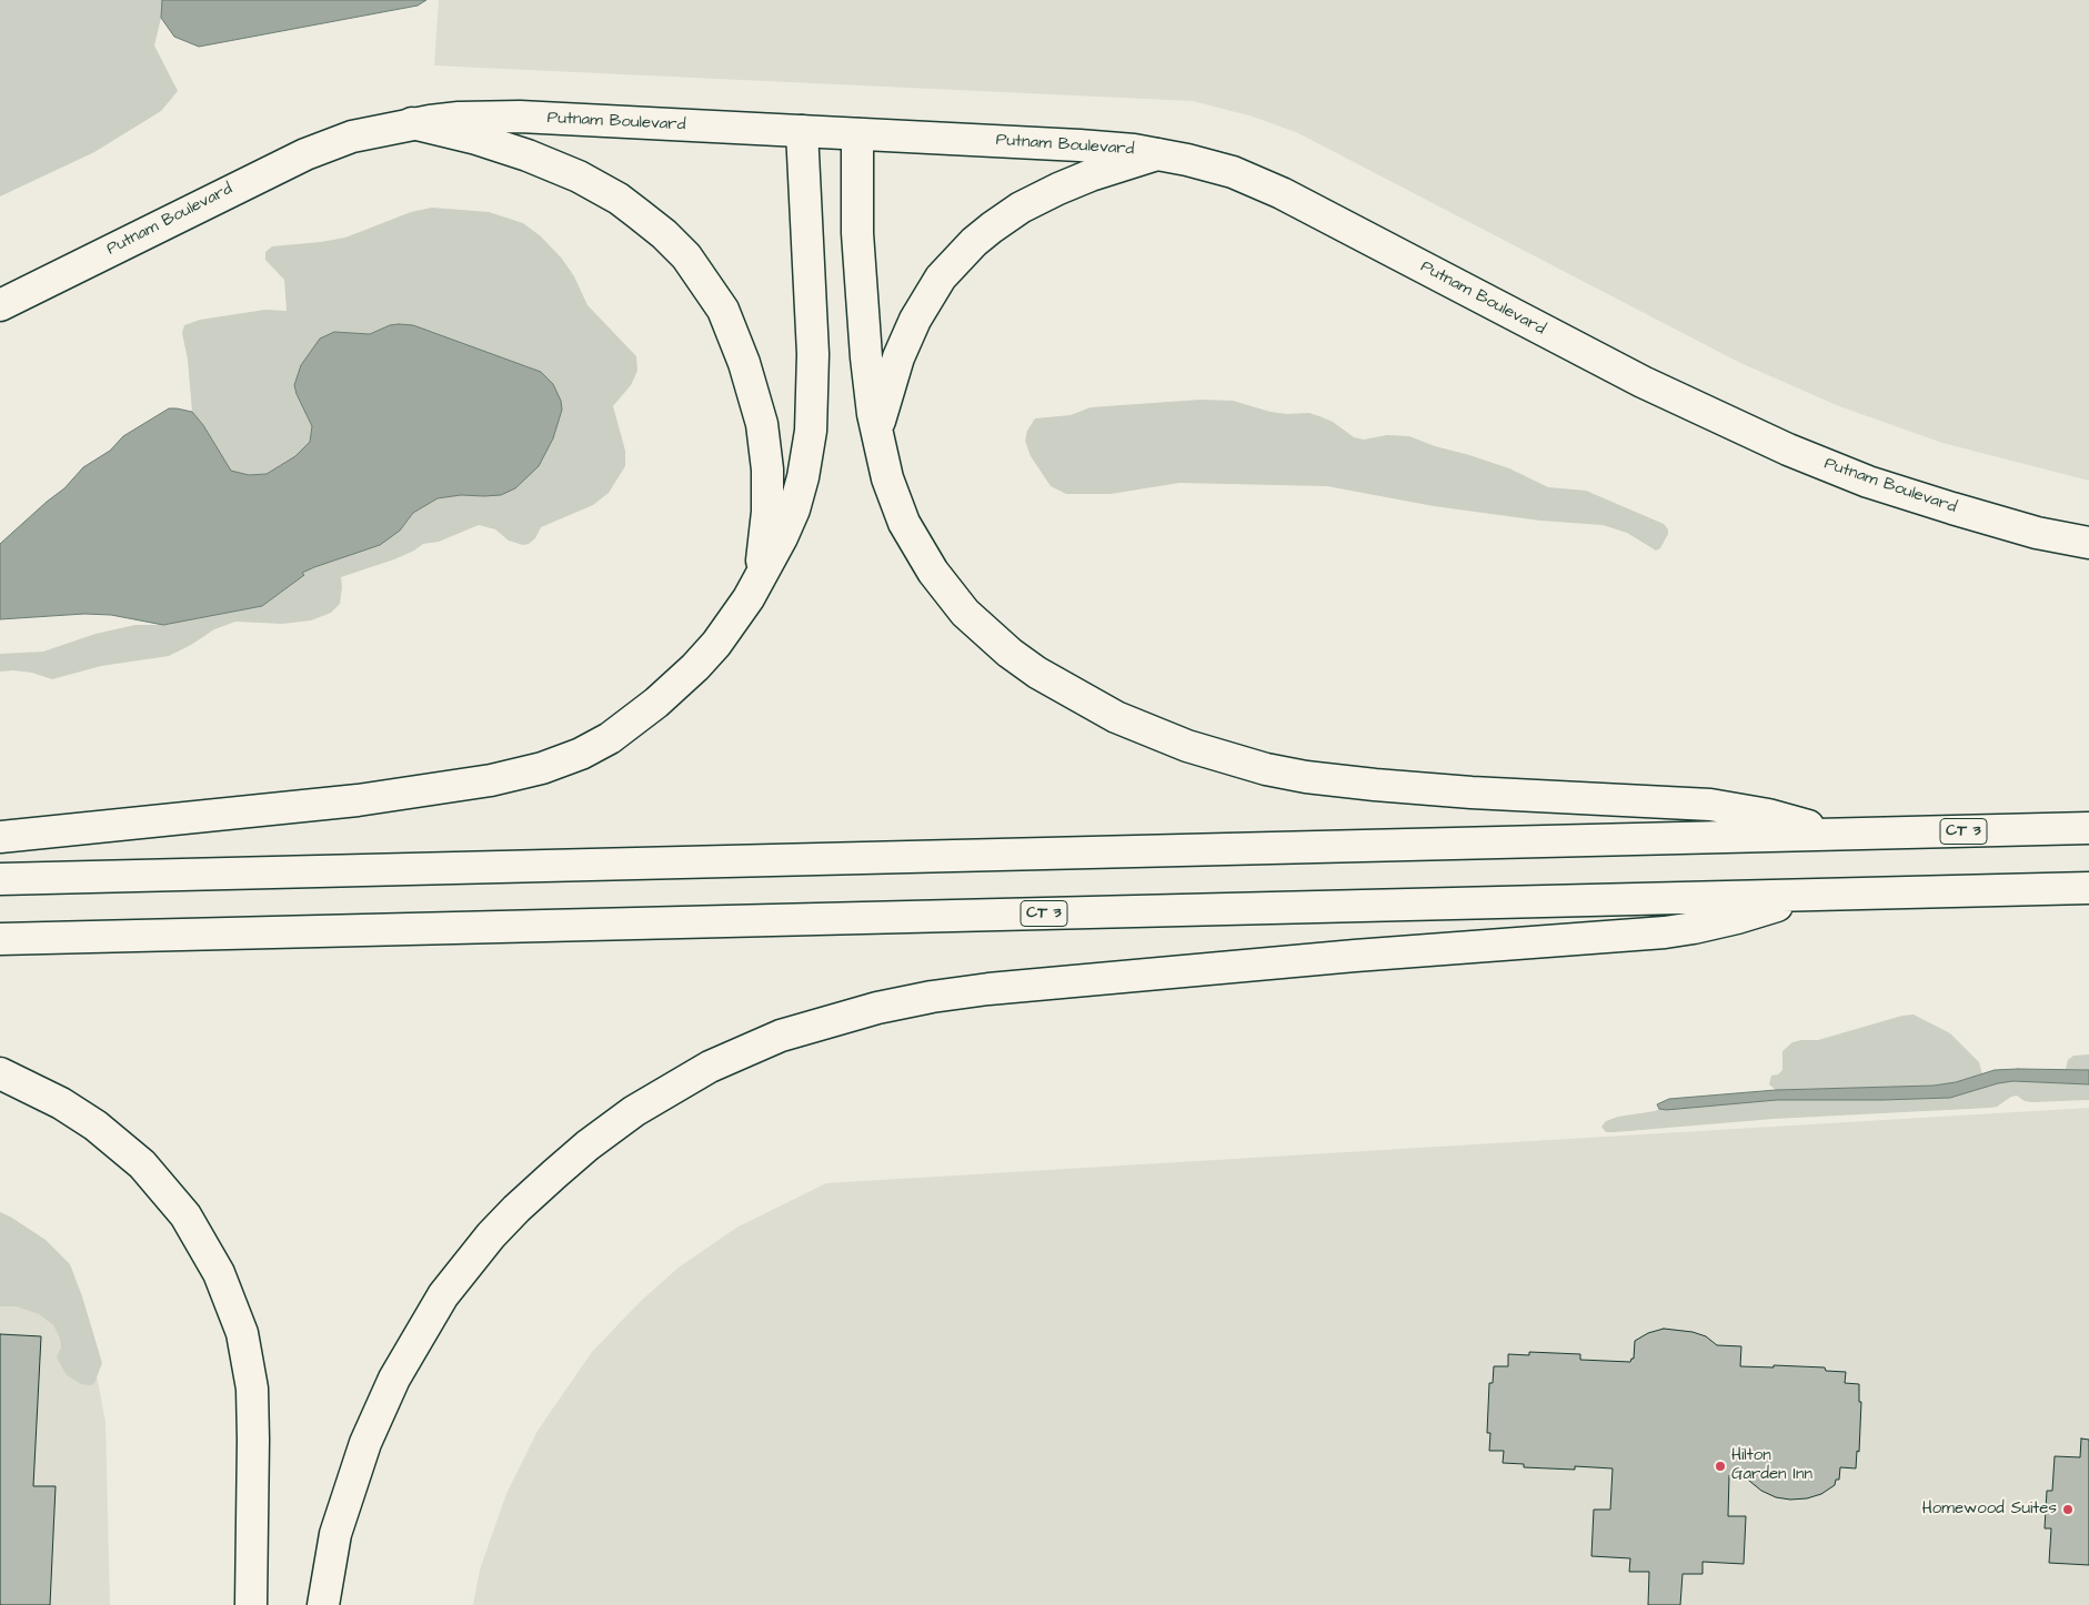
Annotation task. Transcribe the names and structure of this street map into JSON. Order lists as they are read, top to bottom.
{
  "streets": {
    "main road": ["Putnam Boulevard", "CT 3"]
  },
  "places": ["Hilton Garden Inn", "Homewood Suites"]
}
